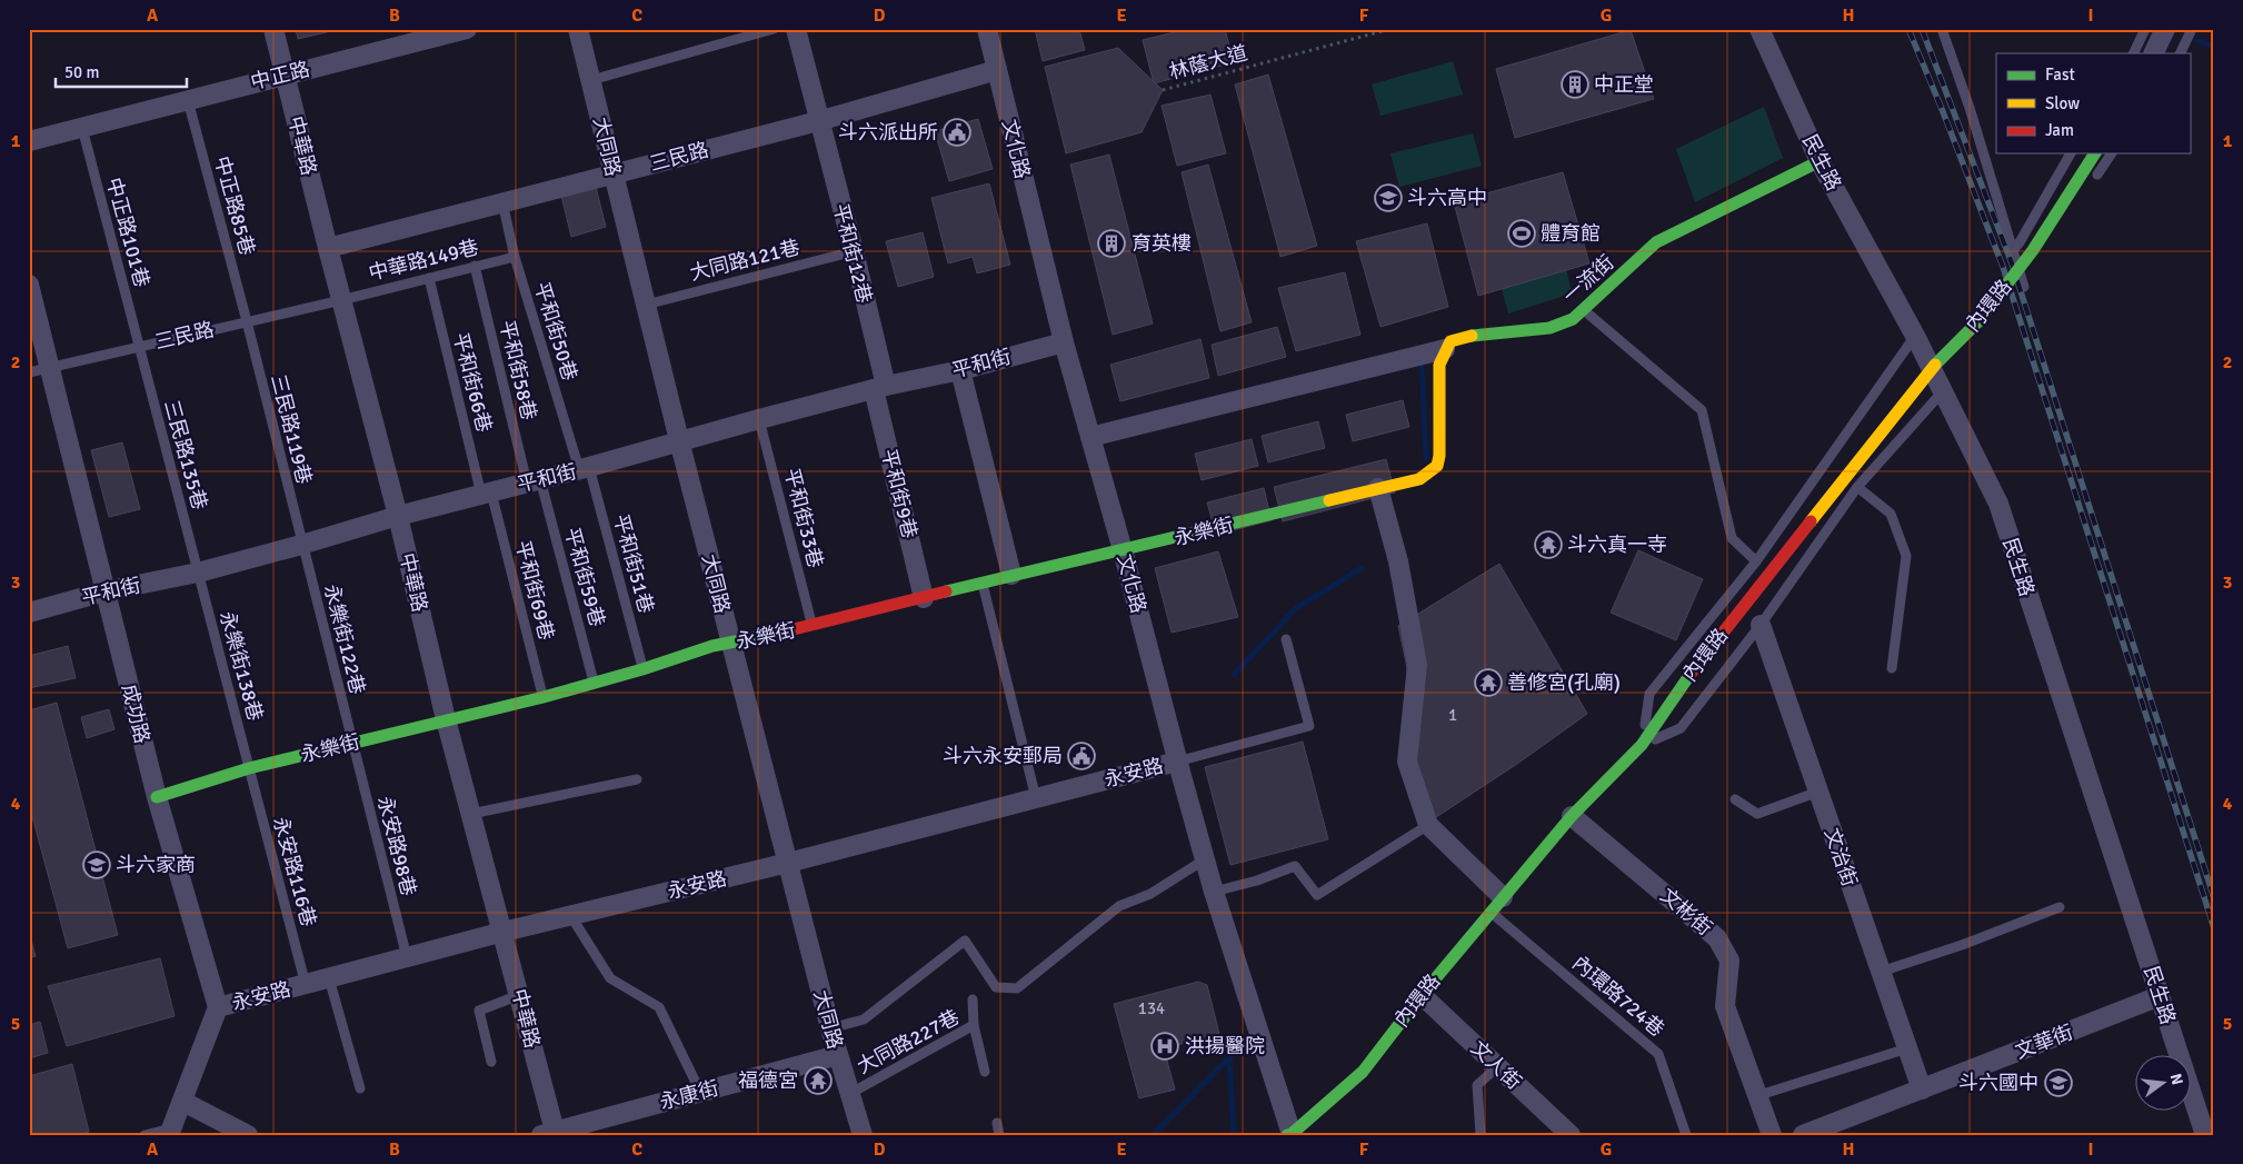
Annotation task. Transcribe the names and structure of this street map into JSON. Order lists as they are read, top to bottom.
{
  "streets": {
    "street": [
      "中正路",
      "中華路",
      "大同路",
      "文化路",
      "三民路",
      "民生路",
      "平和街12巷",
      "一流街",
      "內環路",
      "平和街",
      "平和街9巷",
      "永樂街",
      "成功路",
      "永安路",
      "文治街",
      "文彬街",
      "文華街",
      "文人街",
      "永康街"
    ],
    "lane": [
      "中正路85巷",
      "中正路101巷",
      "中華路149巷",
      "大同路121巷",
      "平和街50巷",
      "平和街58巷",
      "平和街66巷",
      "三民路119巷",
      "三民路135巷",
      "平和街33巷",
      "平和街51巷",
      "平和街59巷",
      "平和街69巷",
      "永樂街122巷",
      "永樂街138巷",
      "永安路98巷",
      "永安路116巷",
      "內環路724巷",
      "大同路227巷"
    ],
    "path": ["林蔭大道"]
  },
  "crossings": [
    ["中正路", "中華路"],
    ["中正路", "中正路85巷"],
    ["中正路", "中正路101巷"],
    ["中華路", "三民路"],
    ["中華路", "中華路149巷"],
    ["中華路", "平和街"],
    ["中華路", "永樂街"],
    ["中華路", "永安路"],
    ["中華路", "永康街"],
    ["大同路", "三民路"],
    ["大同路", "大同路121巷"],
    ["大同路", "平和街"],
    ["大同路", "永樂街"],
    ["大同路", "永安路"],
    ["大同路", "大同路227巷"],
    ["大同路", "永康街"],
    ["文化路", "三民路"],
    ["文化路", "內環路"],
    ["文化路", "平和街"],
    ["文化路", "永樂街"],
    ["文化路", "永安路"],
    ["三民路", "中正路85巷"],
    ["三民路", "中正路101巷"],
    ["三民路", "平和街12巷"],
    ["三民路", "中華路149巷"],
    ["三民路", "平和街50巷"],
    ["三民路", "三民路119巷"],
    ["三民路", "三民路135巷"],
    ["三民路", "成功路"],
    ["民生路", "一流街"],
    ["民生路", "文華街"],
    ["中正路85巷", "三民路119巷"],
    ["中正路101巷", "三民路135巷"],
    ["平和街12巷", "大同路121巷"],
    ["平和街12巷", "平和街"],
    ["平和街12巷", "平和街9巷"],
    ["中華路149巷", "平和街50巷"],
    ["中華路149巷", "平和街58巷"],
    ["中華路149巷", "平和街66巷"],
    ["一流街", "永樂街"],
    ["內環路", "文彬街"],
    ["內環路", "內環路724巷"],
    ["內環路", "文人街"],
    ["平和街50巷", "平和街"],
    ["平和街50巷", "平和街51巷"],
    ["平和街", "平和街58巷"],
    ["平和街", "平和街66巷"],
    ["平和街", "三民路119巷"],
    ["平和街", "三民路135巷"],
    ["平和街", "平和街9巷"],
    ["平和街", "平和街33巷"],
    ["平和街", "平和街51巷"],
    ["平和街", "平和街59巷"],
    ["平和街", "平和街69巷"],
    ["平和街", "永樂街122巷"],
    ["平和街", "永樂街138巷"],
    ["平和街", "成功路"],
    ["平和街58巷", "平和街59巷"],
    ["平和街66巷", "平和街69巷"],
    ["三民路119巷", "永樂街122巷"],
    ["三民路135巷", "永樂街138巷"],
    ["平和街9巷", "永樂街"],
    ["平和街33巷", "永樂街"],
    ["永樂街", "平和街51巷"],
    ["永樂街", "平和街59巷"],
    ["永樂街", "平和街69巷"],
    ["永樂街", "永樂街122巷"],
    ["永樂街", "永樂街138巷"],
    ["永樂街", "成功路"],
    ["永樂街", "永安路98巷"],
    ["永樂街", "永安路116巷"],
    ["永樂街122巷", "永安路98巷"],
    ["永樂街138巷", "永安路116巷"],
    ["成功路", "永安路"],
    ["永安路", "永安路98巷"],
    ["永安路", "永安路116巷"],
    ["文治街", "文華街"]
  ],
  "places": {
    "building": ["中正堂", "育英樓"],
    "public building": ["斗六派出所", "斗六永安郵局"],
    "school or university": ["斗六高中", "斗六家商", "斗六國中"],
    "sports": ["體育館"],
    "temple": ["斗六真一寺", "善修宮(孔廟)", "福德宮"],
    "hospital": ["洪揚醫院"]
  },
  "house_numbers": ["1", "134"],
  "legend": ["Fast", "Slow", "Jam"],
  "scale_bar": "50 m",
  "north": "right",
  "grid": {
    "columns": [
      "A",
      "B",
      "C",
      "D",
      "E",
      "F",
      "G",
      "H",
      "I"
    ],
    "rows": [
      "1",
      "2",
      "3",
      "4",
      "5"
    ]
  }
}
